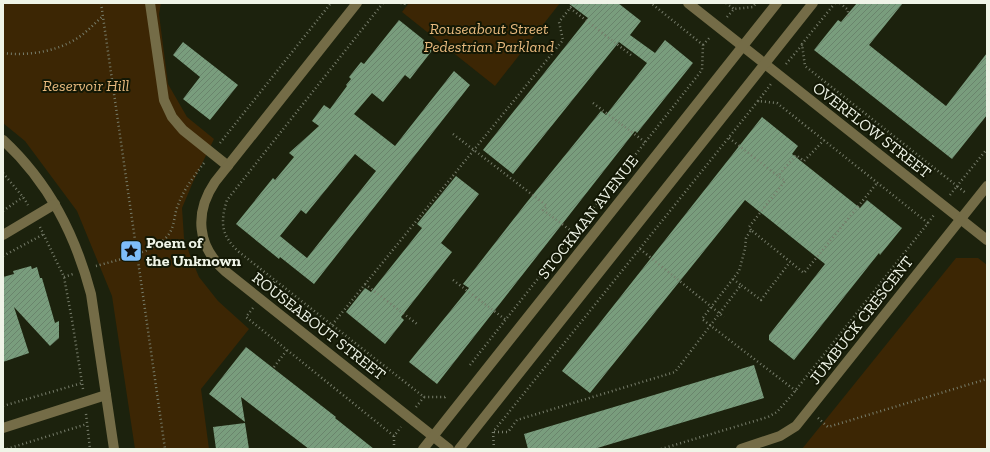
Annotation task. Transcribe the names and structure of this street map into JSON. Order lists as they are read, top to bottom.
{
  "streets": {
    "street": [
      "OVERFLOW STREET",
      "STOCKMAN AVENUE",
      "JUMBUCK CRESCENT",
      "ROUSEABOUT STREET"
    ]
  },
  "crossings": [
    ["OVERFLOW STREET", "STOCKMAN AVENUE"],
    ["OVERFLOW STREET", "JUMBUCK CRESCENT"],
    ["STOCKMAN AVENUE", "ROUSEABOUT STREET"]
  ],
  "parks": ["Rouseabout Street Pedestrian Parkland", "Reservoir Hill"],
  "places": {
    "place": ["Poem of the Unknown"]
  }
}
